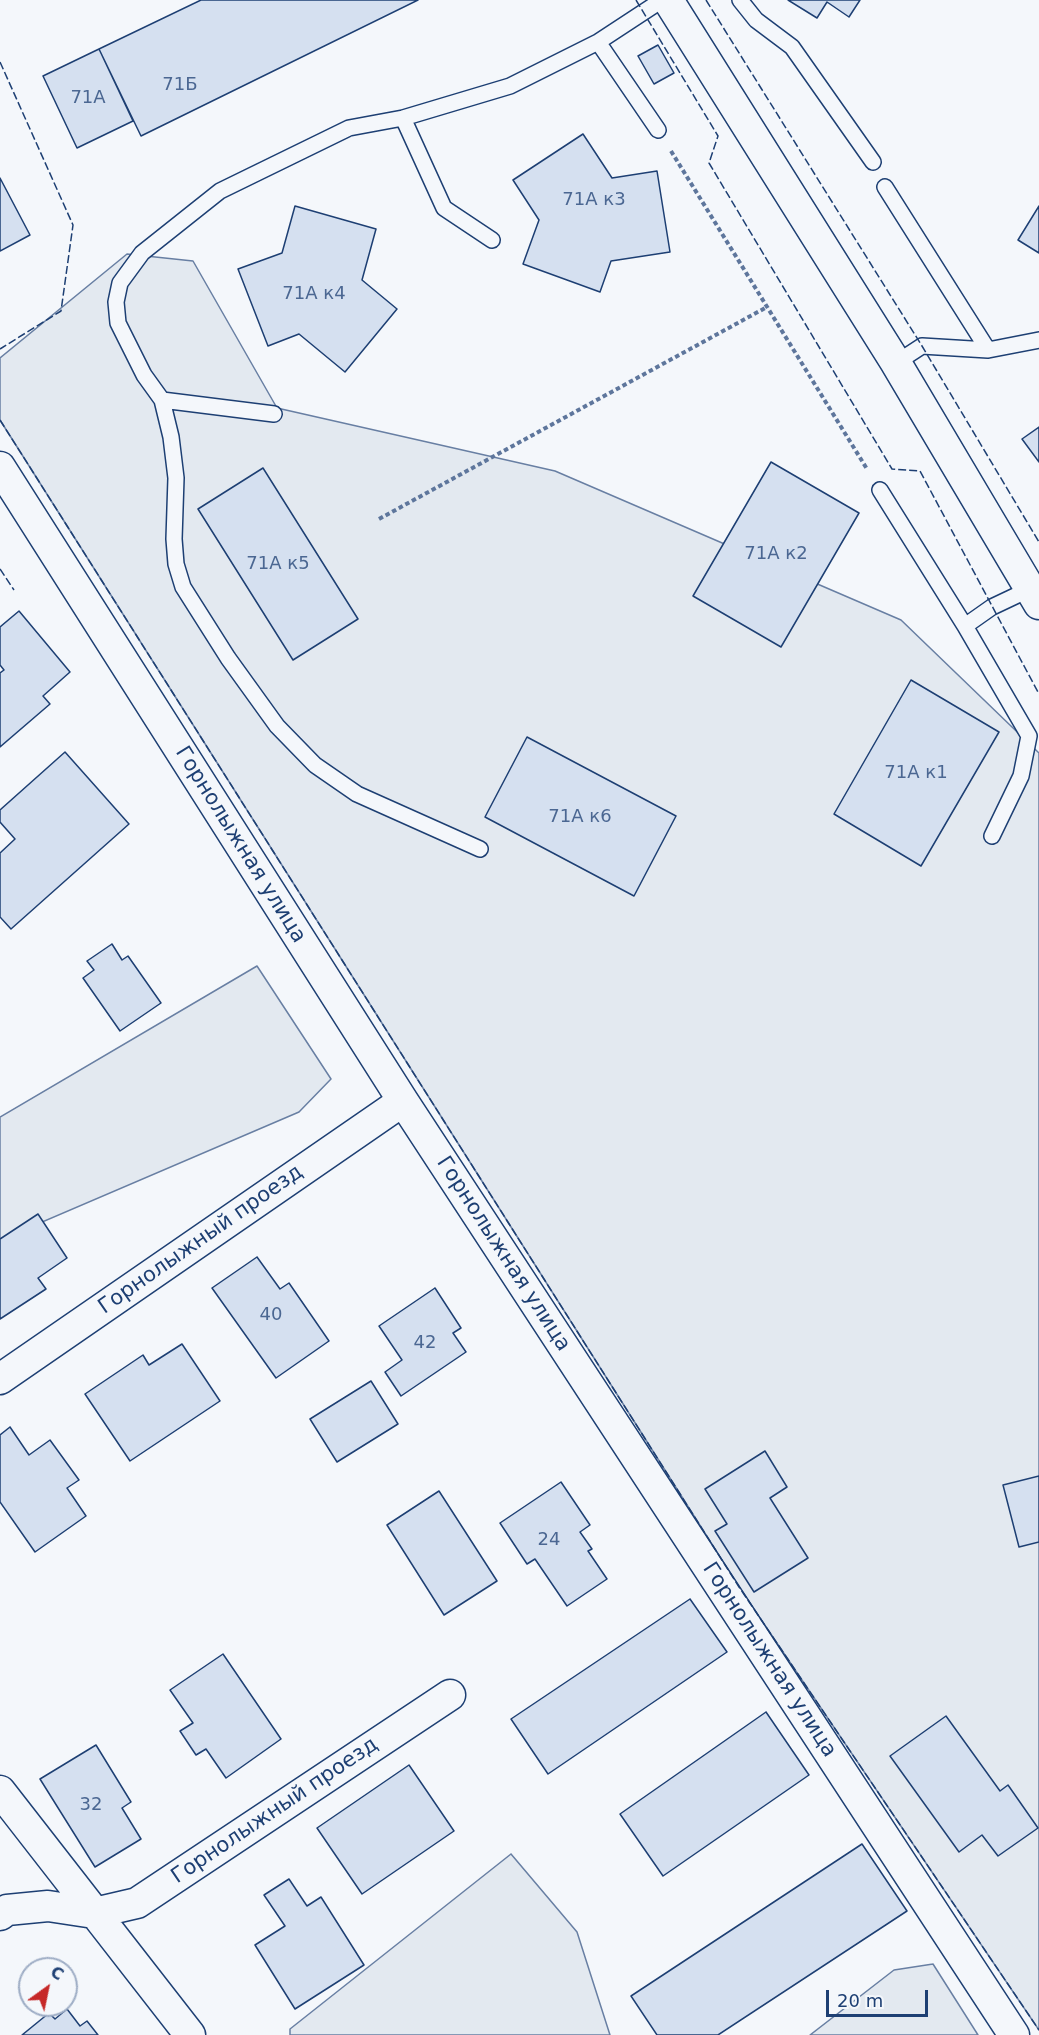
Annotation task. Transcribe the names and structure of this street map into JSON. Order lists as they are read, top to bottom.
{
  "streets": {
    "street": ["Горнолыжная улица", "Горнолыжный проезд"]
  },
  "crossings": [
    ["Горнолыжная улица", "Горнолыжный проезд"]
  ],
  "house_numbers": [
    "71Б",
    "71А",
    "71А к3",
    "71А к4",
    "71А к2",
    "71А к5",
    "71А к1",
    "71А к6",
    "40",
    "42",
    "24",
    "32"
  ],
  "scale_bar": "20 m",
  "north": "top right"
}
